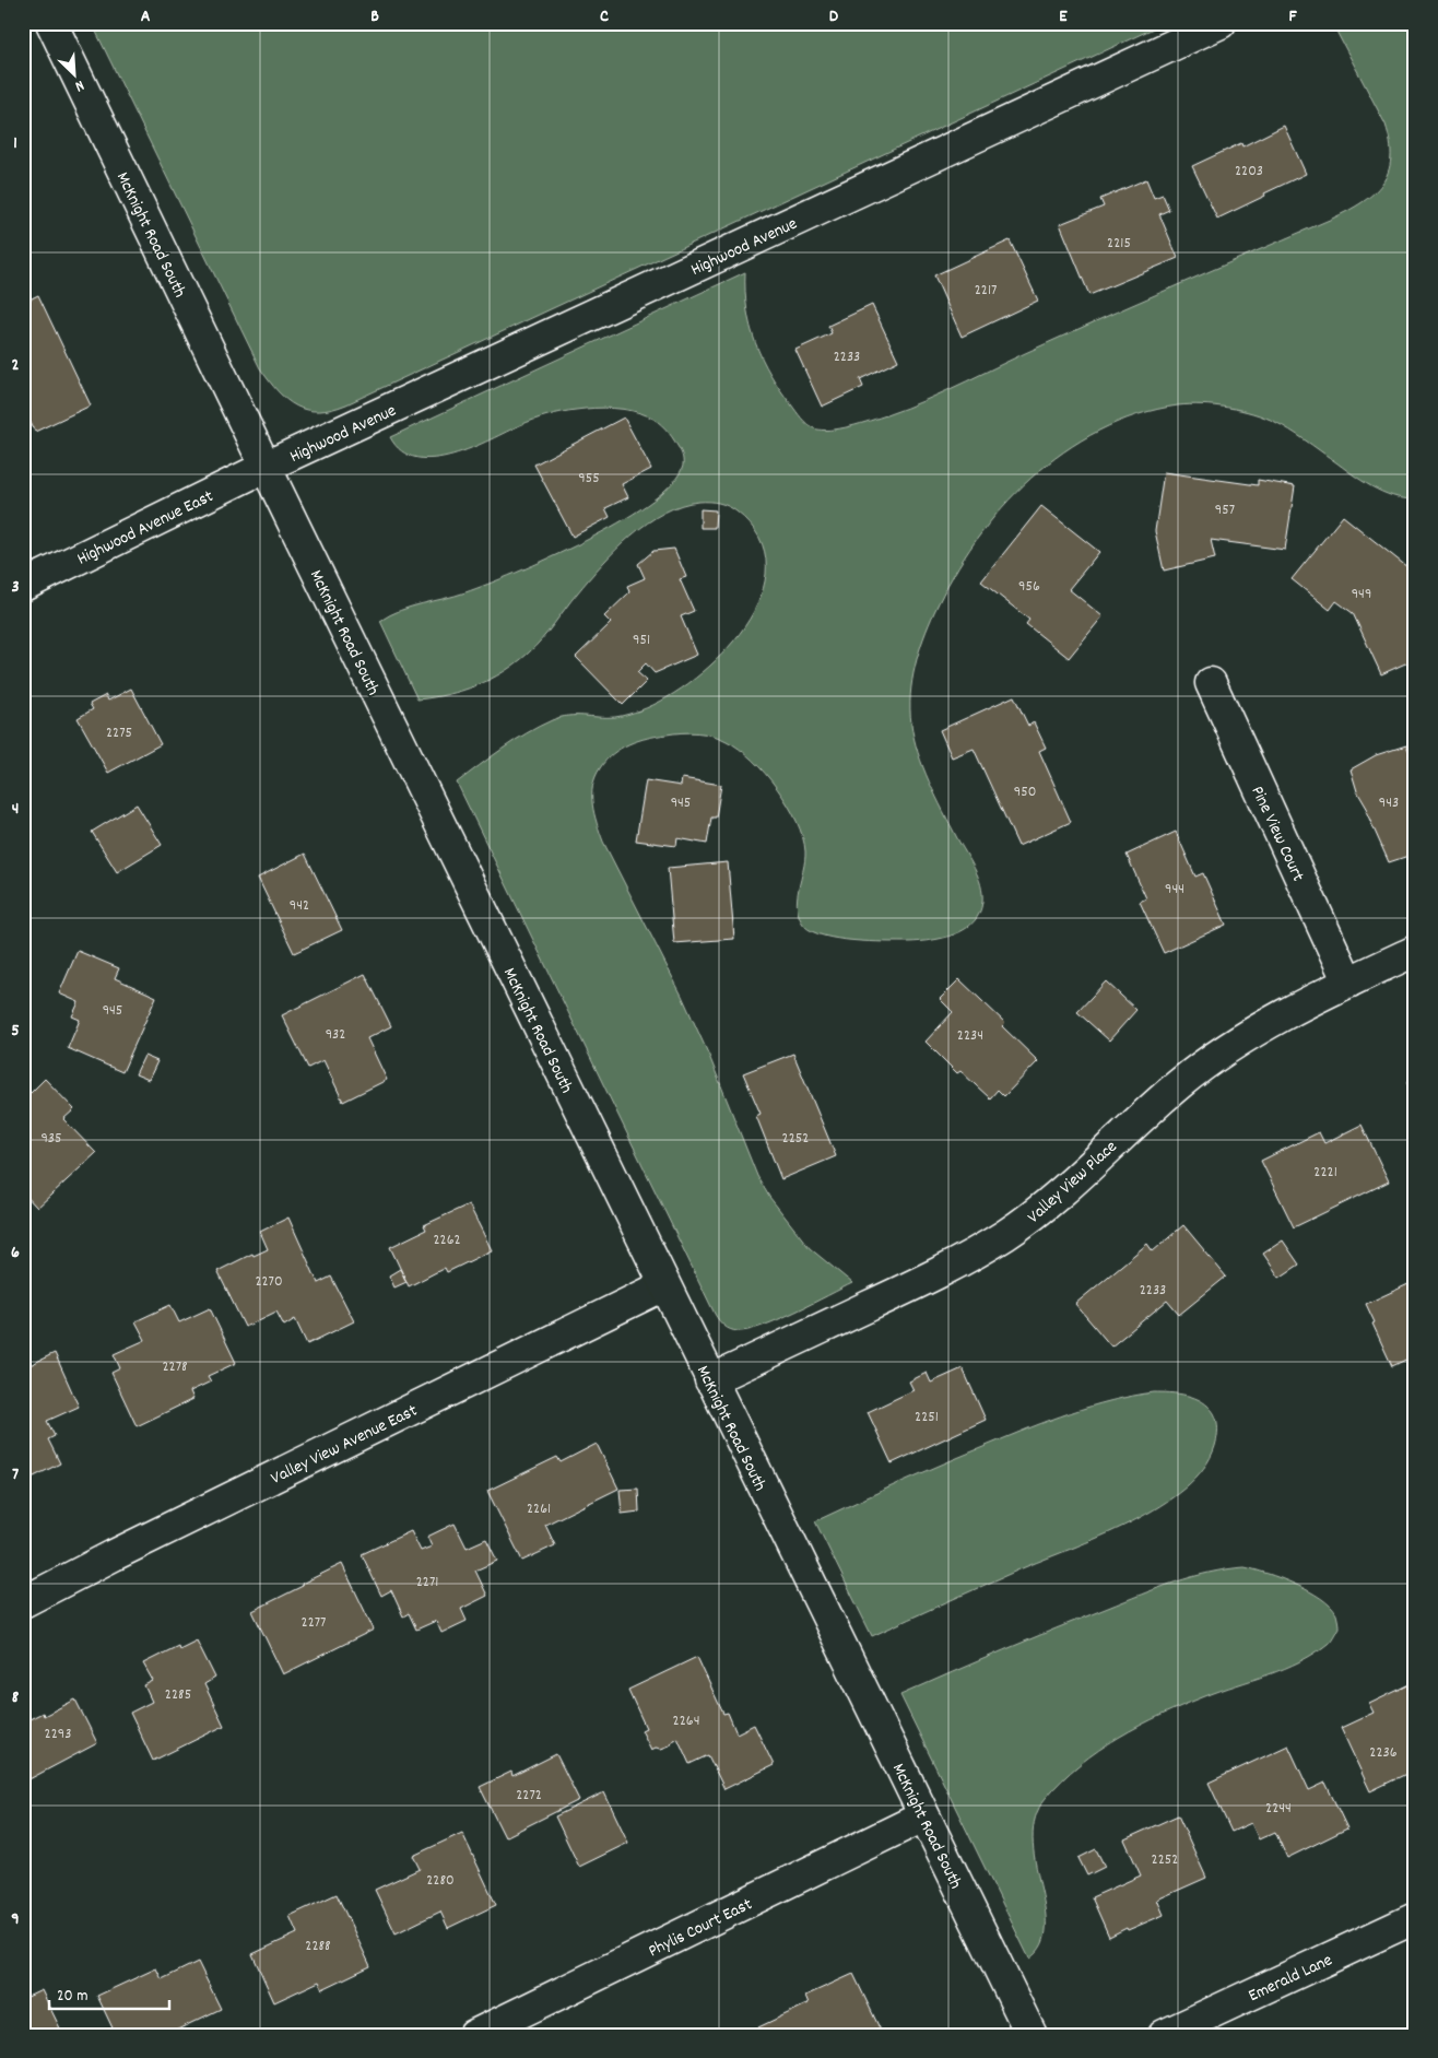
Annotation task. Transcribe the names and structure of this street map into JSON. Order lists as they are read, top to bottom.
{
  "streets": {
    "street": [
      "McKnight Road South",
      "Highwood Avenue",
      "Highwood Avenue East",
      "Pine View Court",
      "Valley View Place",
      "Valley View Avenue East",
      "Phylis Court East",
      "Emerald Lane"
    ]
  },
  "crossings": [
    ["McKnight Road South", "Highwood Avenue"],
    ["McKnight Road South", "Highwood Avenue East"],
    ["McKnight Road South", "Valley View Place"],
    ["McKnight Road South", "Valley View Avenue East"],
    ["McKnight Road South", "Phylis Court East"],
    ["Highwood Avenue", "Highwood Avenue East"],
    ["Pine View Court", "Valley View Place"]
  ],
  "house_numbers": [
    "2203",
    "2215",
    "2217",
    "2233",
    "955",
    "957",
    "956",
    "949",
    "951",
    "2275",
    "950",
    "945",
    "943",
    "944",
    "942",
    "945",
    "932",
    "2234",
    "935",
    "2252",
    "2221",
    "2262",
    "2270",
    "2233",
    "2278",
    "2251",
    "2261",
    "2271",
    "2277",
    "2285",
    "2264",
    "2293",
    "2236",
    "2272",
    "2244",
    "2252",
    "2280",
    "2288"
  ],
  "scale_bar": "20 m",
  "north": "bottom right",
  "grid": {
    "columns": [
      "A",
      "B",
      "C",
      "D",
      "E",
      "F"
    ],
    "rows": [
      "1",
      "2",
      "3",
      "4",
      "5",
      "6",
      "7",
      "8",
      "9"
    ]
  }
}
